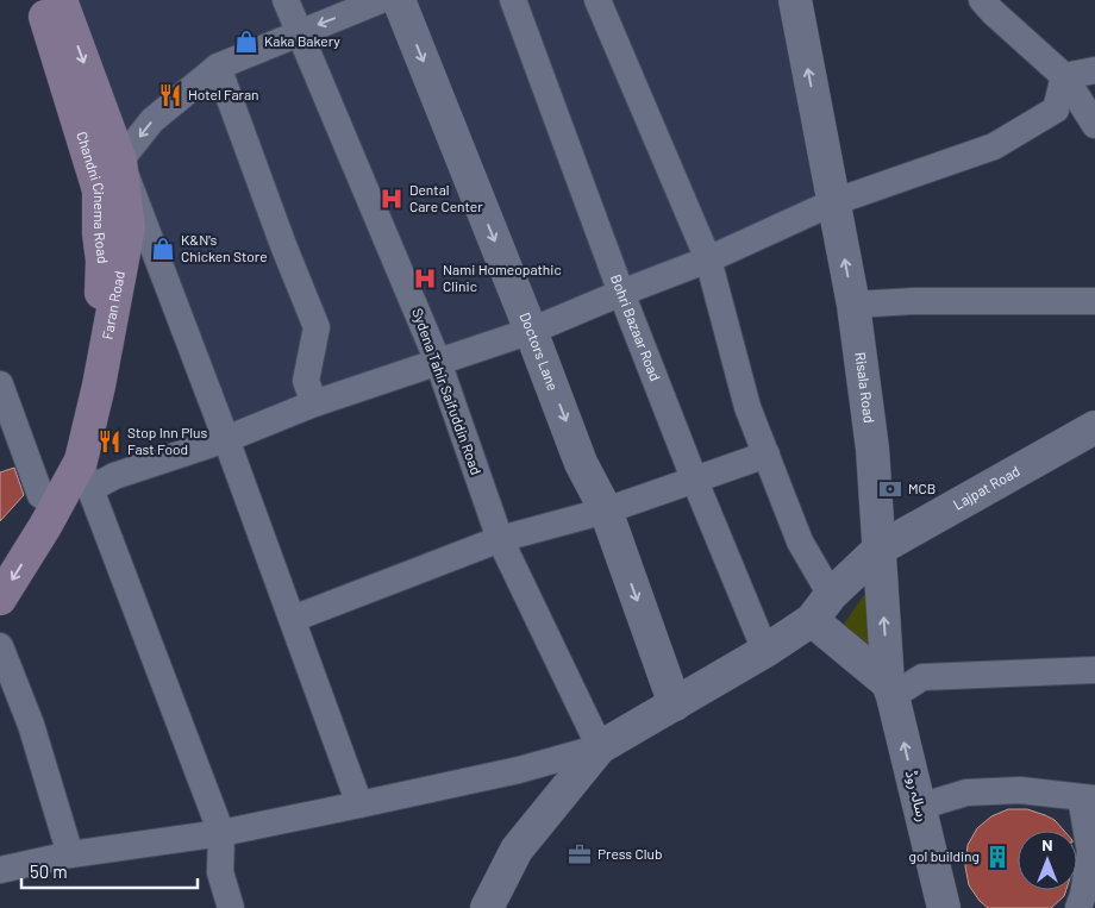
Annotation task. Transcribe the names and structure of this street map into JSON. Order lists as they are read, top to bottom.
{
  "streets": {
    "main road": ["Chandni Cinema Road", "Faran Road"],
    "street": [
      "Bohri Bazaar Road",
      "Doctors Lane",
      "Risala Road",
      "Sydena Tahir Saifuddin Road",
      "Lajpat Road",
      "رسالہ روڈ"
    ]
  },
  "crossings": [
    ["Bohri Bazaar Road", "Lajpat Road"],
    ["Doctors Lane", "Lajpat Road"],
    ["Risala Road", "Lajpat Road"],
    ["Risala Road", "رسالہ روڈ"],
    ["Sydena Tahir Saifuddin Road", "Lajpat Road"]
  ],
  "one_way": ["Faran Road", "رسالہ روڈ"],
  "places": {
    "shop": ["Kaka Bakery", "K&N's Chicken Store"],
    "restaurant": ["Hotel Faran", "Stop Inn Plus Fast Food"],
    "hospital": ["Dental Care Center", "Nami Homeopathic Clinic"],
    "bank": ["MCB"],
    "office": ["Press Club"],
    "building": ["gol building"]
  },
  "scale_bar": "50 m",
  "north": "top"
}
